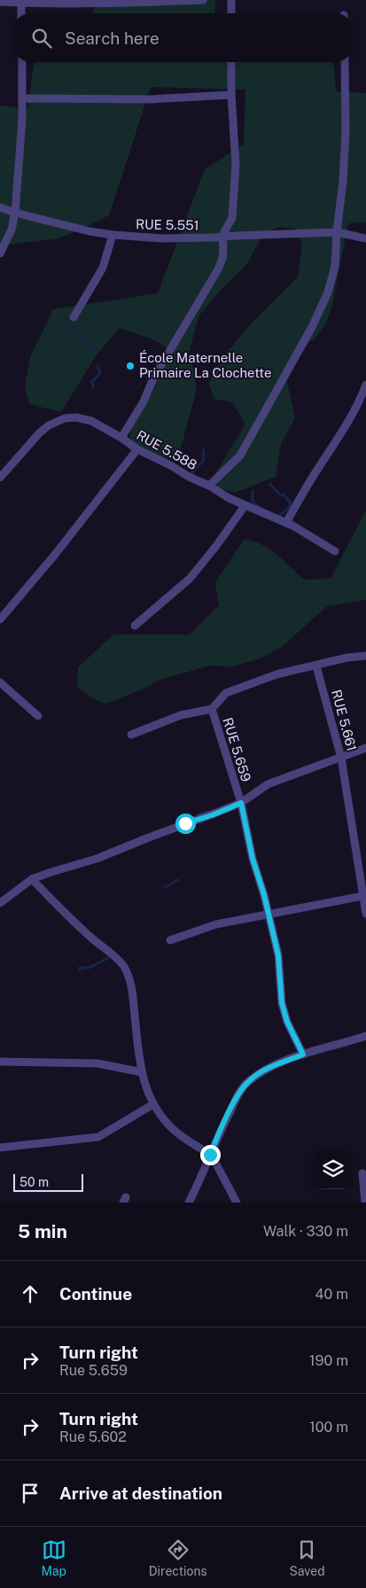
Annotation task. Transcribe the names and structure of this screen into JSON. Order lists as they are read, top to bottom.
{
  "streets": {
    "street": [
      "RUE 5.551",
      "RUE 5.588",
      "RUE 5.661",
      "RUE 5.659"
    ]
  },
  "places": ["École Maternelle Primaire La Clochette"],
  "scale_bar": "50 m",
  "page": {
    "search": "Search here",
    "scale": "50 m",
    "heading": ["5 min", "Walk · 330 m"],
    "list": [
      ["Continue", "40 m"],
      ["Turn right", "Rue 5.659", "190 m"],
      ["Turn right", "Rue 5.602", "100 m"],
      "Arrive at destination"
    ],
    "nav": ["Map", "Directions", "Saved"]
  }
}
